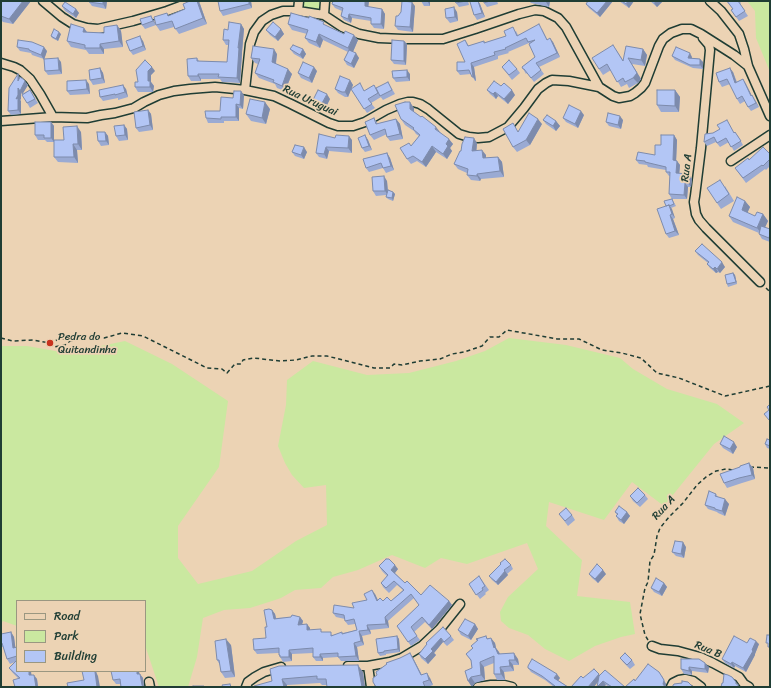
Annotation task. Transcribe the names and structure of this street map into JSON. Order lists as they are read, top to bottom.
{
  "streets": {
    "street": ["Rua Uruguai", "Rua A", "Rua B"]
  },
  "crossings": [
    ["Rua A", "Rua B"]
  ],
  "places": ["Pedra do Quitandinha"],
  "legend": ["Road", "Park", "Building"]
}
